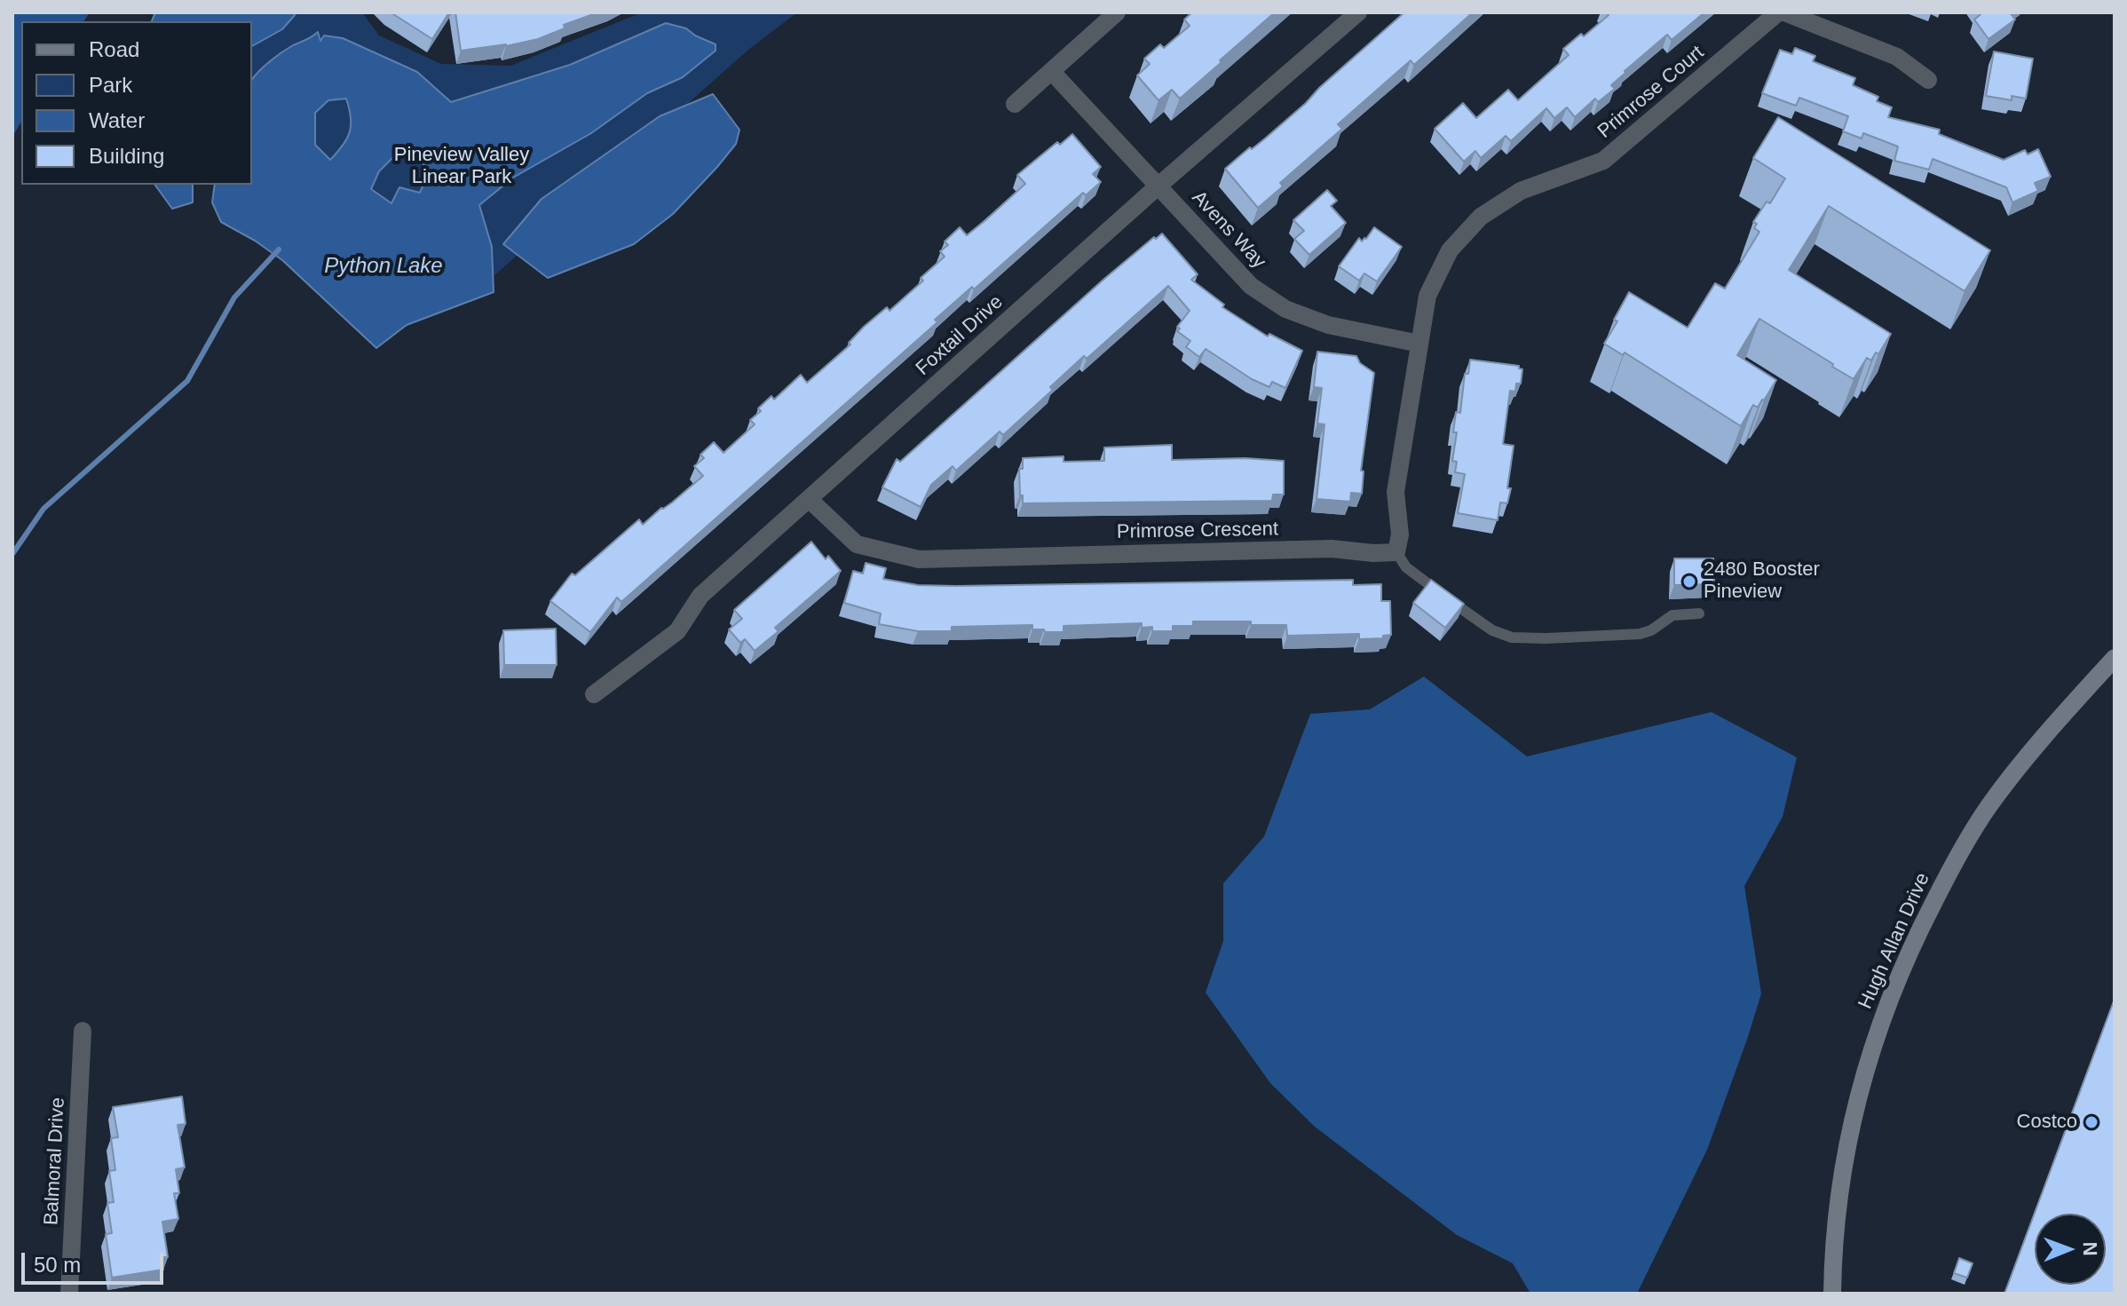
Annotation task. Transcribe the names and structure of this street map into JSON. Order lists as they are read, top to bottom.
{
  "streets": {
    "main road": ["Hugh Allan Drive"],
    "street": [
      "Primrose Court",
      "Avens Way",
      "Foxtail Drive",
      "Primrose Crescent",
      "Balmoral Drive"
    ]
  },
  "crossings": [
    ["Primrose Court", "Avens Way"],
    ["Avens Way", "Foxtail Drive"],
    ["Foxtail Drive", "Primrose Crescent"]
  ],
  "water": ["Python Lake"],
  "parks": ["Pineview Valley Linear Park"],
  "places": ["2480 Booster Pineview", "Costco"],
  "legend": [
    "Road",
    "Park",
    "Water",
    "Building"
  ],
  "scale_bar": "50 m",
  "north": "right"
}
